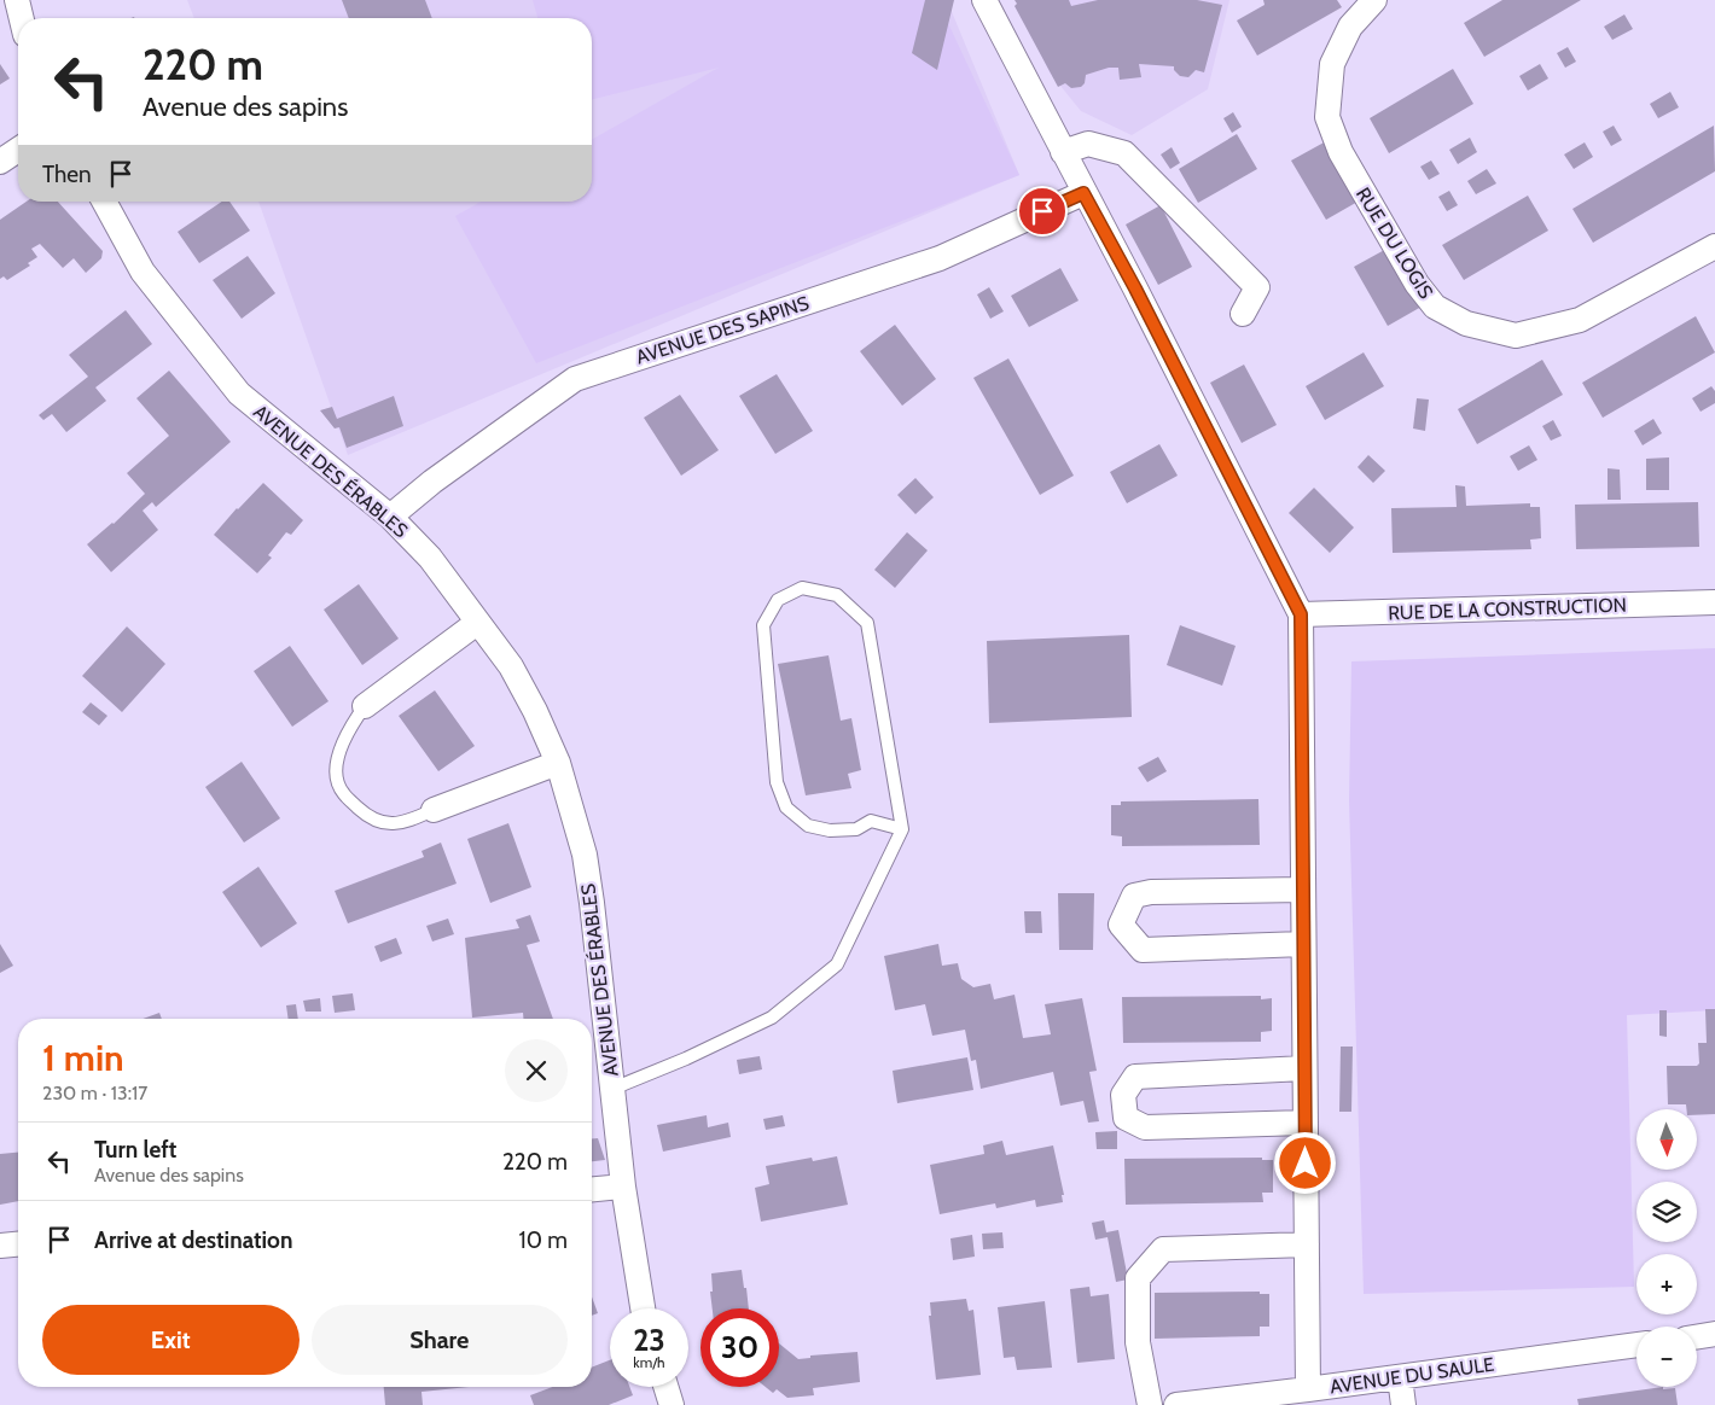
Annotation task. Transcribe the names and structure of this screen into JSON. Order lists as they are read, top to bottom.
{
  "streets": {
    "street": [
      "RUE DU LOGIS",
      "AVENUE DES SAPINS",
      "AVENUE DES ÉRABLES",
      "RUE DE LA CONSTRUCTION",
      "AVENUE DU SAULE"
    ]
  },
  "crossings": [
    ["AVENUE DES SAPINS", "AVENUE DES ÉRABLES"]
  ],
  "north": "bottom",
  "page": {
    "turn": ["220 m", "Avenue des sapins"],
    "then": "Then",
    "heading": ["1 min", "230 m · 13:17"],
    "map_buttons": ["+", "−"],
    "list": [
      {
        "name": "Turn left",
        "note": "Avenue des sapins",
        "value": "220 m"
      },
      {
        "name": "Arrive at destination",
        "value": "10 m"
      }
    ],
    "buttons": ["Exit", "Share"],
    "speed": "23 km/h",
    "limit": "30"
  }
}
